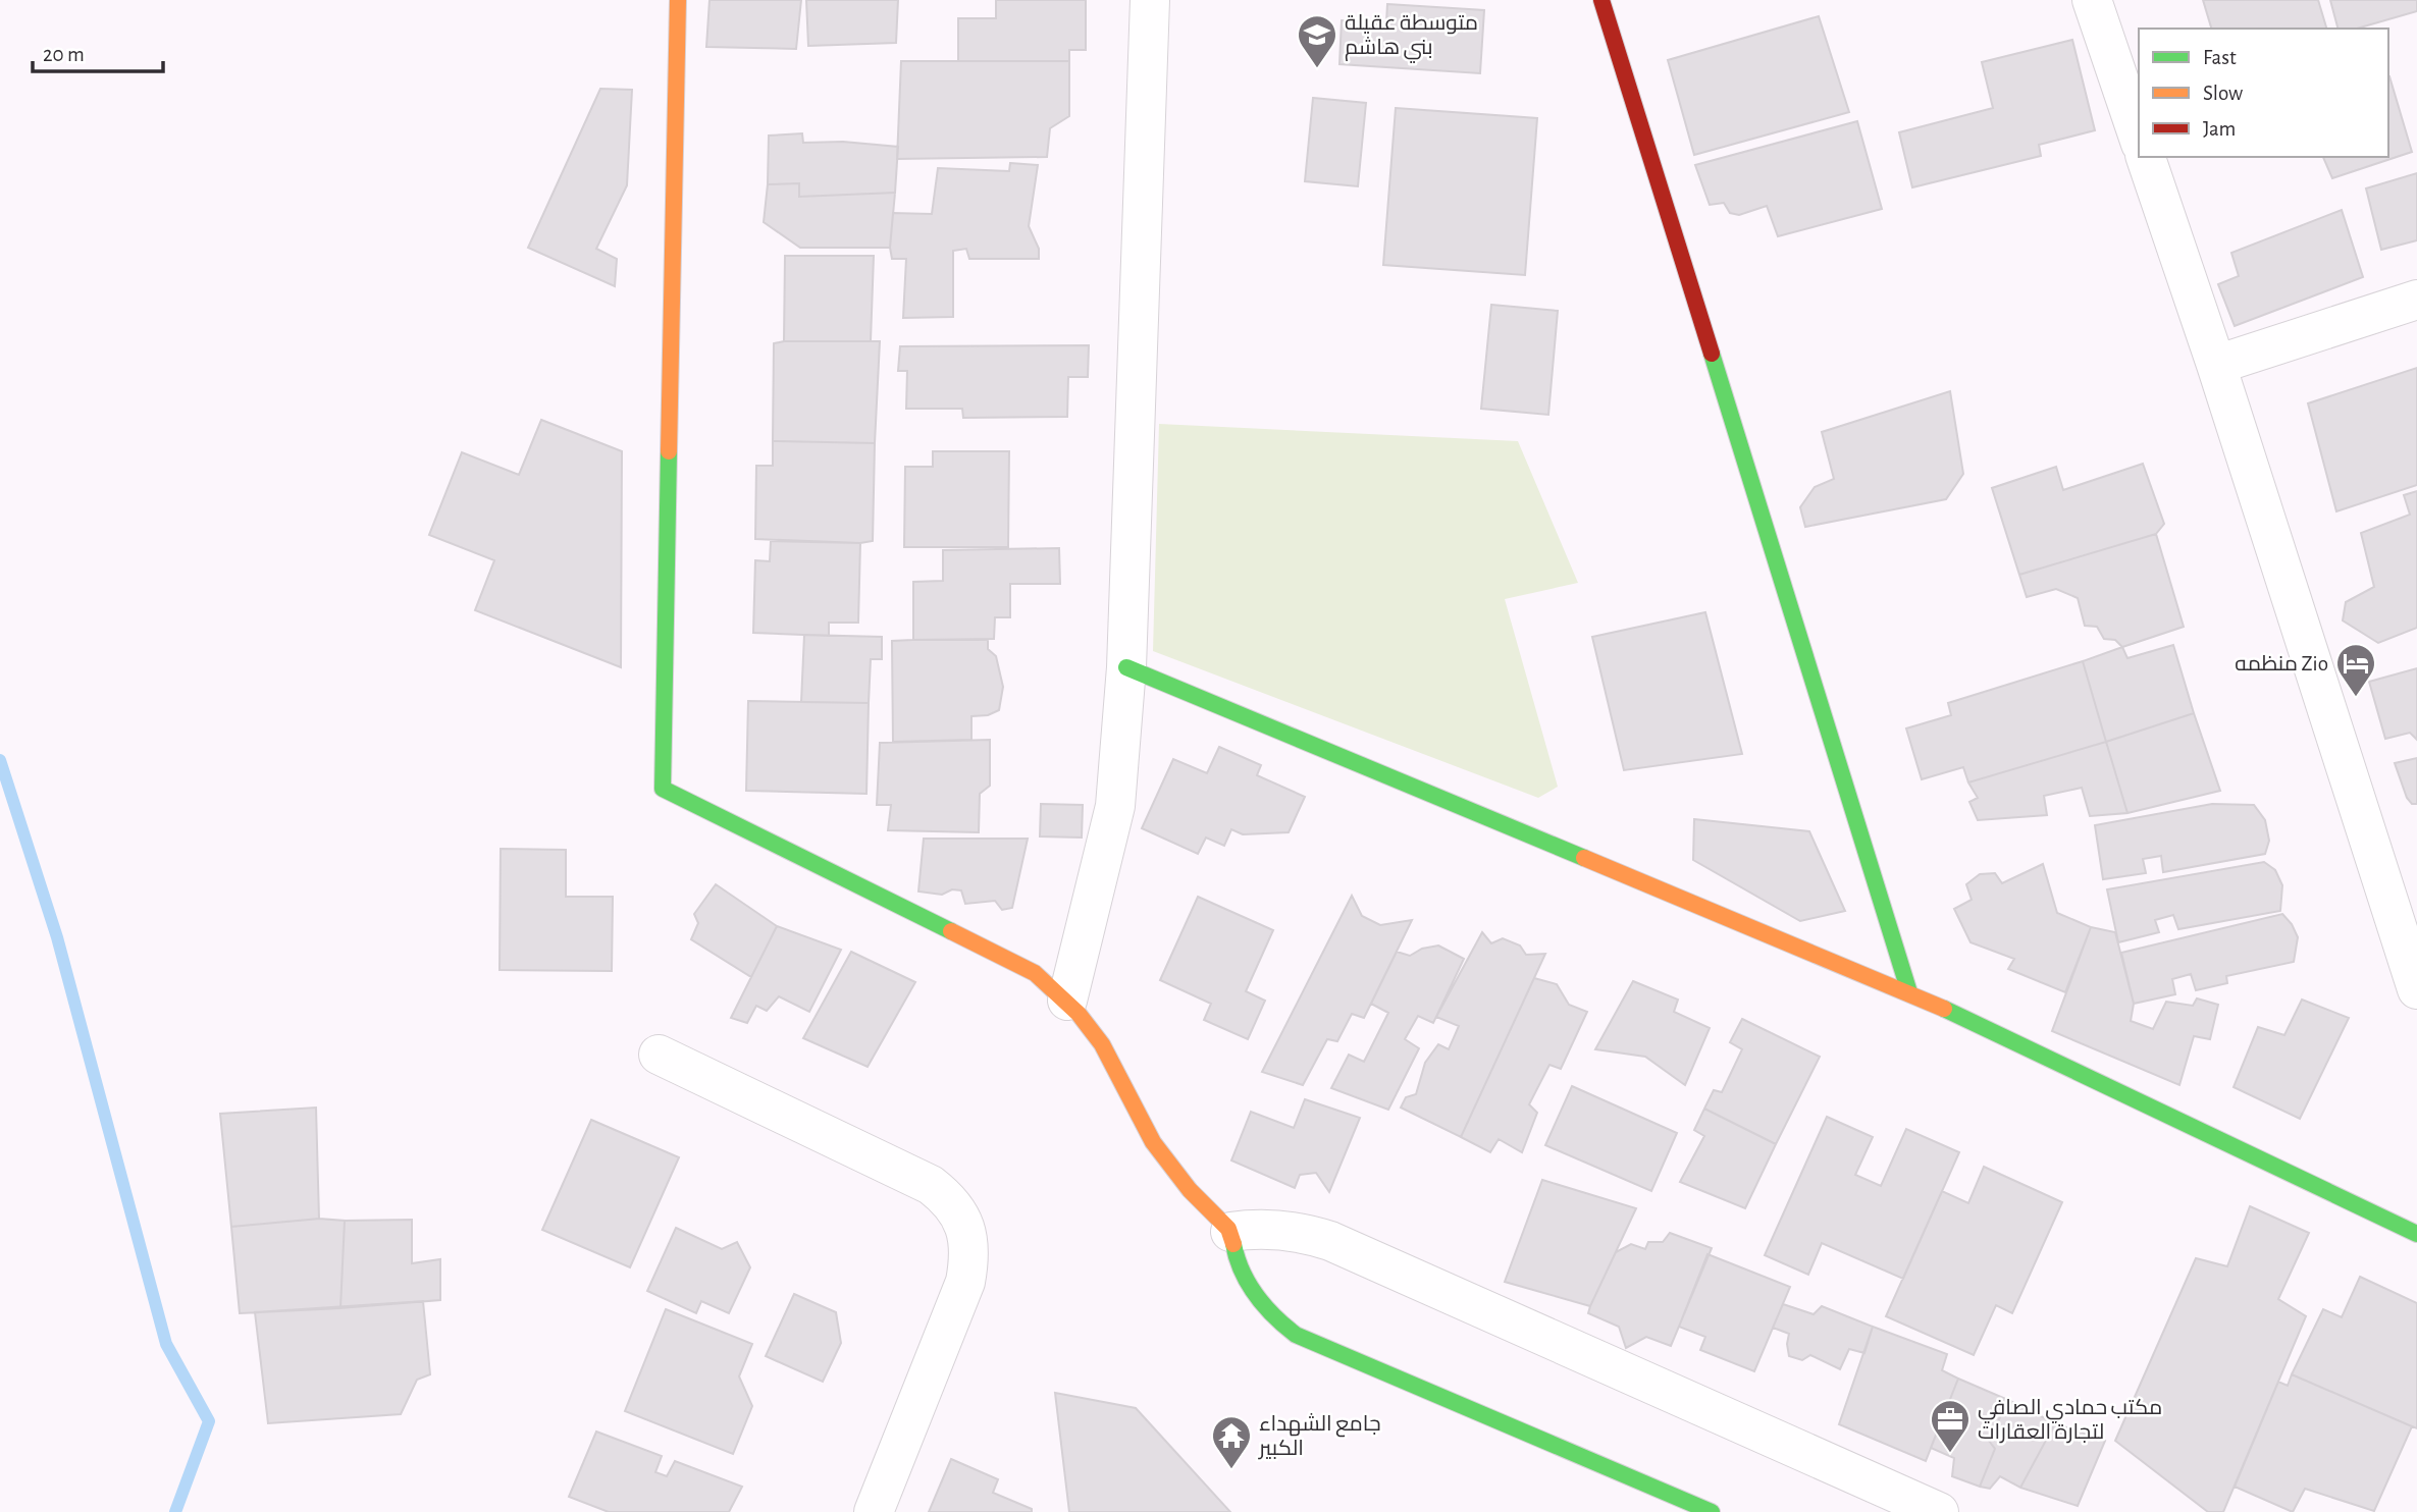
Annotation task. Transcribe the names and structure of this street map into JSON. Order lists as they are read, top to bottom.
{
  "places": {
    "school or university": ["متوسطة عقيلة بني هاشم"],
    "hotel": ["منظمه Zio"],
    "office": ["مكتب حمادي الصافي لتجارة العقارات"],
    "temple": ["جامع الشهداء الكبير"]
  },
  "legend": ["Fast", "Slow", "Jam"],
  "scale_bar": "20 m"
}
